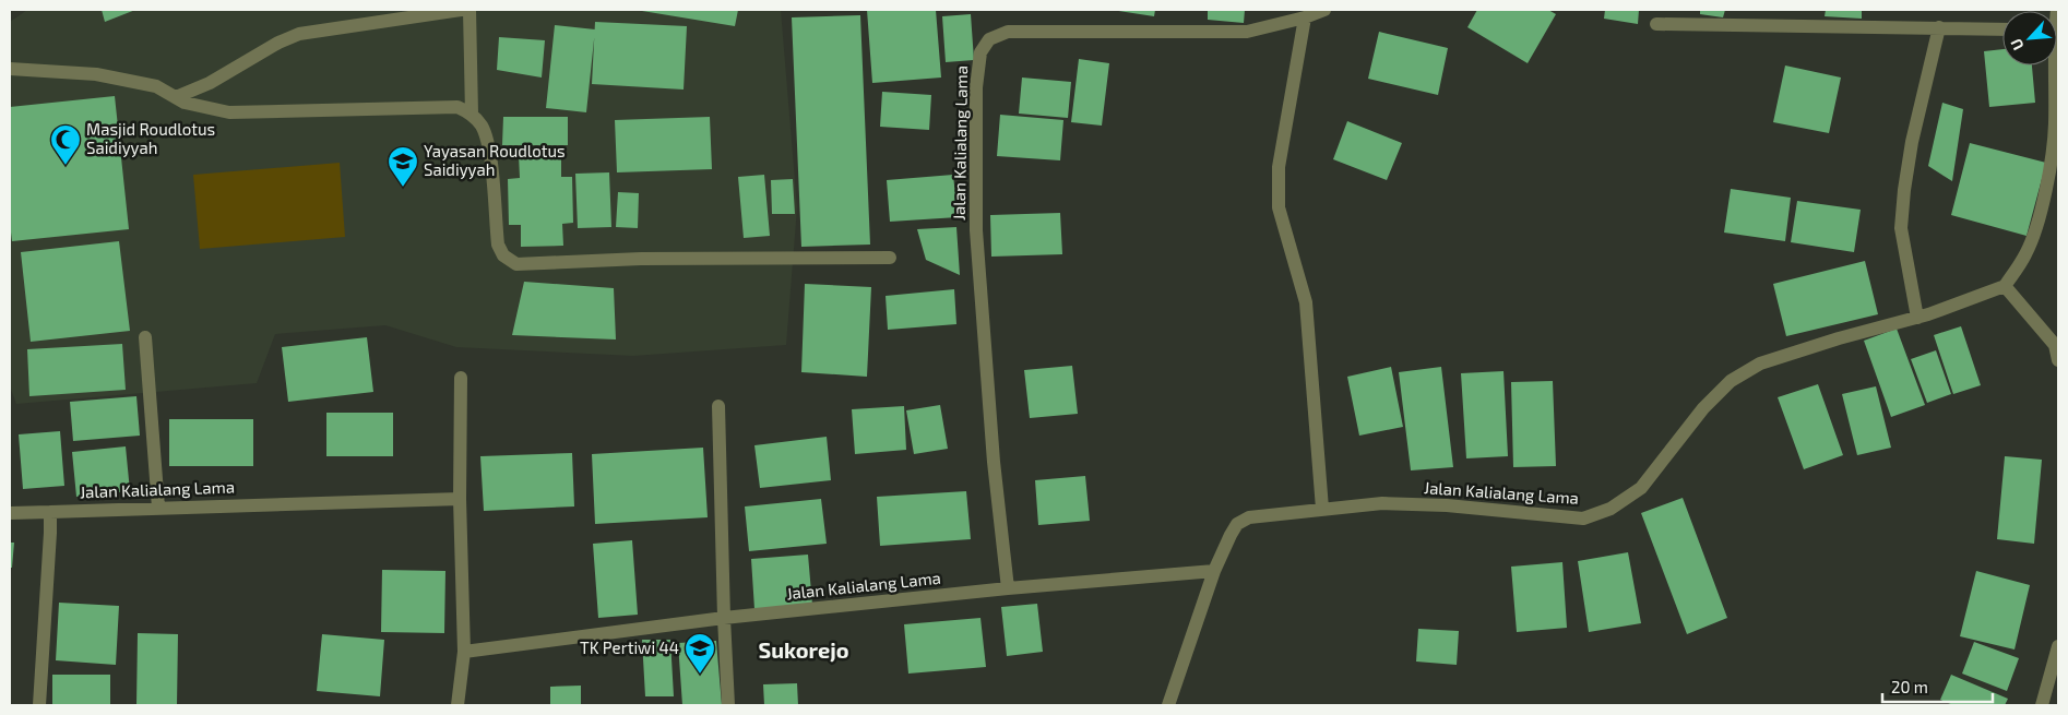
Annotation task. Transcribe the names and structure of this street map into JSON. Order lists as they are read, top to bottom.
{
  "streets": {
    "street": ["Jalan Kalialang Lama"]
  },
  "districts": ["Sukorejo"],
  "places": {
    "mosque": ["Masjid Roudlotus Saidiyyah"],
    "school or university": ["Yayasan Roudlotus Saidiyyah", "TK Pertiwi 44"]
  },
  "scale_bar": "20 m",
  "north": "bottom left"
}
